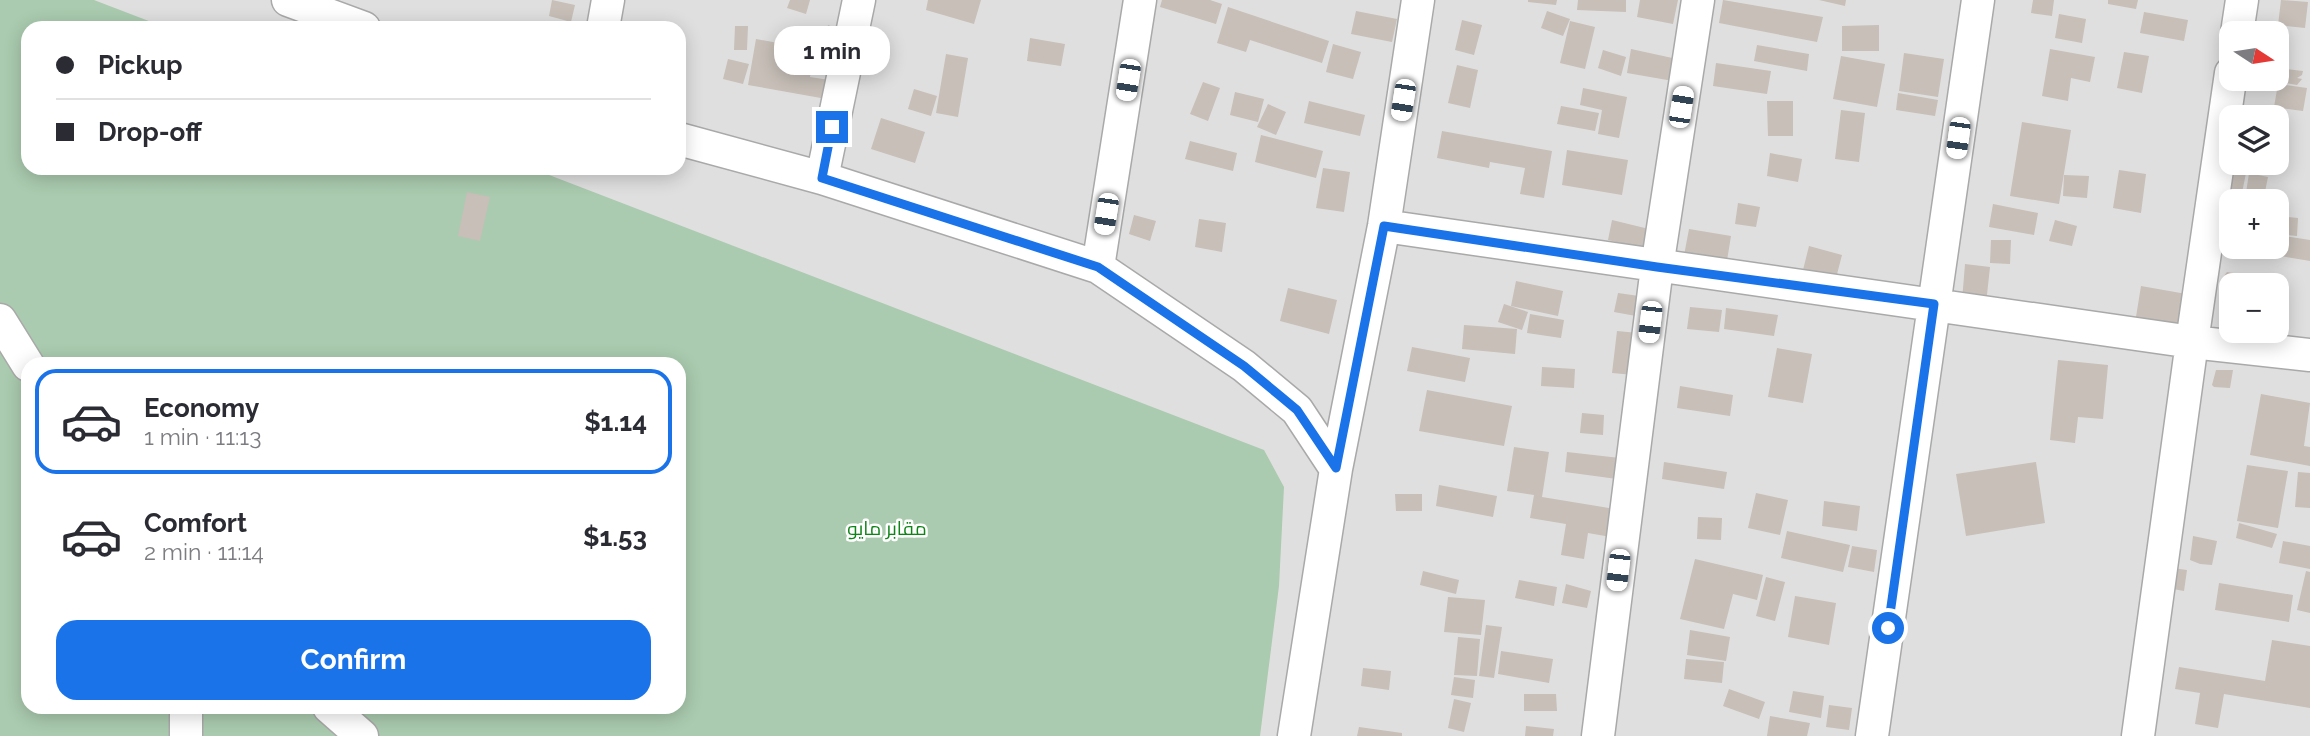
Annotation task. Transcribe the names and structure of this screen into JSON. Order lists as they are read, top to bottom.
{
  "parks": ["مقابر مايو"],
  "north": "right",
  "page": {
    "map_buttons": ["+", "−"],
    "banner": ["Pickup", "Drop-off"],
    "bubble": "1 min",
    "list": [
      {
        "name": "Economy",
        "note": "1 min · 11:13",
        "value": "$1.14"
      },
      {
        "name": "Comfort",
        "note": "2 min · 11:14",
        "value": "$1.53"
      }
    ],
    "buttons": "Confirm"
  }
}
